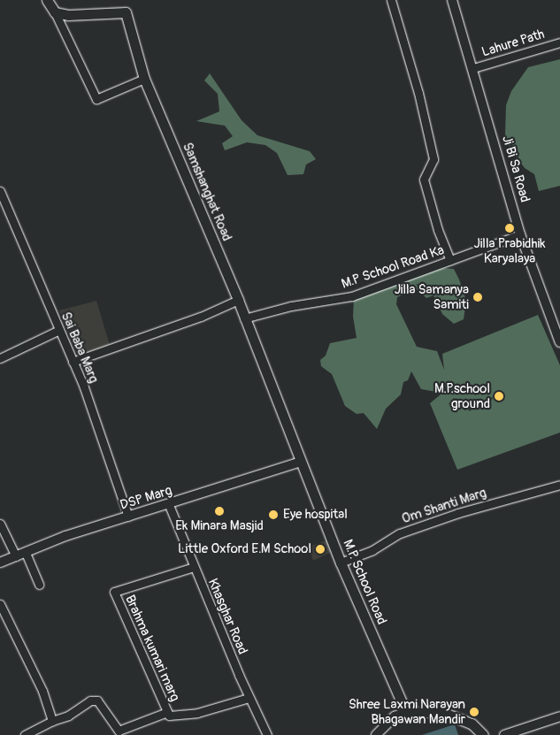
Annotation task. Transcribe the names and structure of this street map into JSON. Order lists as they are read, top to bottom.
{
  "streets": {
    "main road": ["Samshanghat Road", "M.P. School Road"],
    "street": [
      "Lahure Path",
      "Ji Bi Sa Road",
      "M.P School Road Ka",
      "Sai Baba Marg",
      "DSP Marg",
      "Om Shanti Marg",
      "Khasghar Road",
      "Brahma kumari marg"
    ]
  },
  "crossings": [
    ["Lahure Path", "Ji Bi Sa Road"],
    ["Ji Bi Sa Road", "M.P School Road Ka"],
    ["Samshanghat Road", "M.P School Road Ka"],
    ["Samshanghat Road", "DSP Marg"],
    ["Samshanghat Road", "M.P. School Road"],
    ["Sai Baba Marg", "DSP Marg"],
    ["DSP Marg", "M.P. School Road"],
    ["DSP Marg", "Khasghar Road"],
    ["Om Shanti Marg", "M.P. School Road"],
    ["Khasghar Road", "Brahma kumari marg"]
  ],
  "places": [
    "Jilla Prabidhik Karyalaya",
    "Jilla Samanya Samiti",
    "M.P.school ground",
    "Ek Minara Masjid",
    "Eye hospital",
    "Little Oxford E.M School",
    "Shree Laxmi Narayan Bhagawan Mandir"
  ]
}
